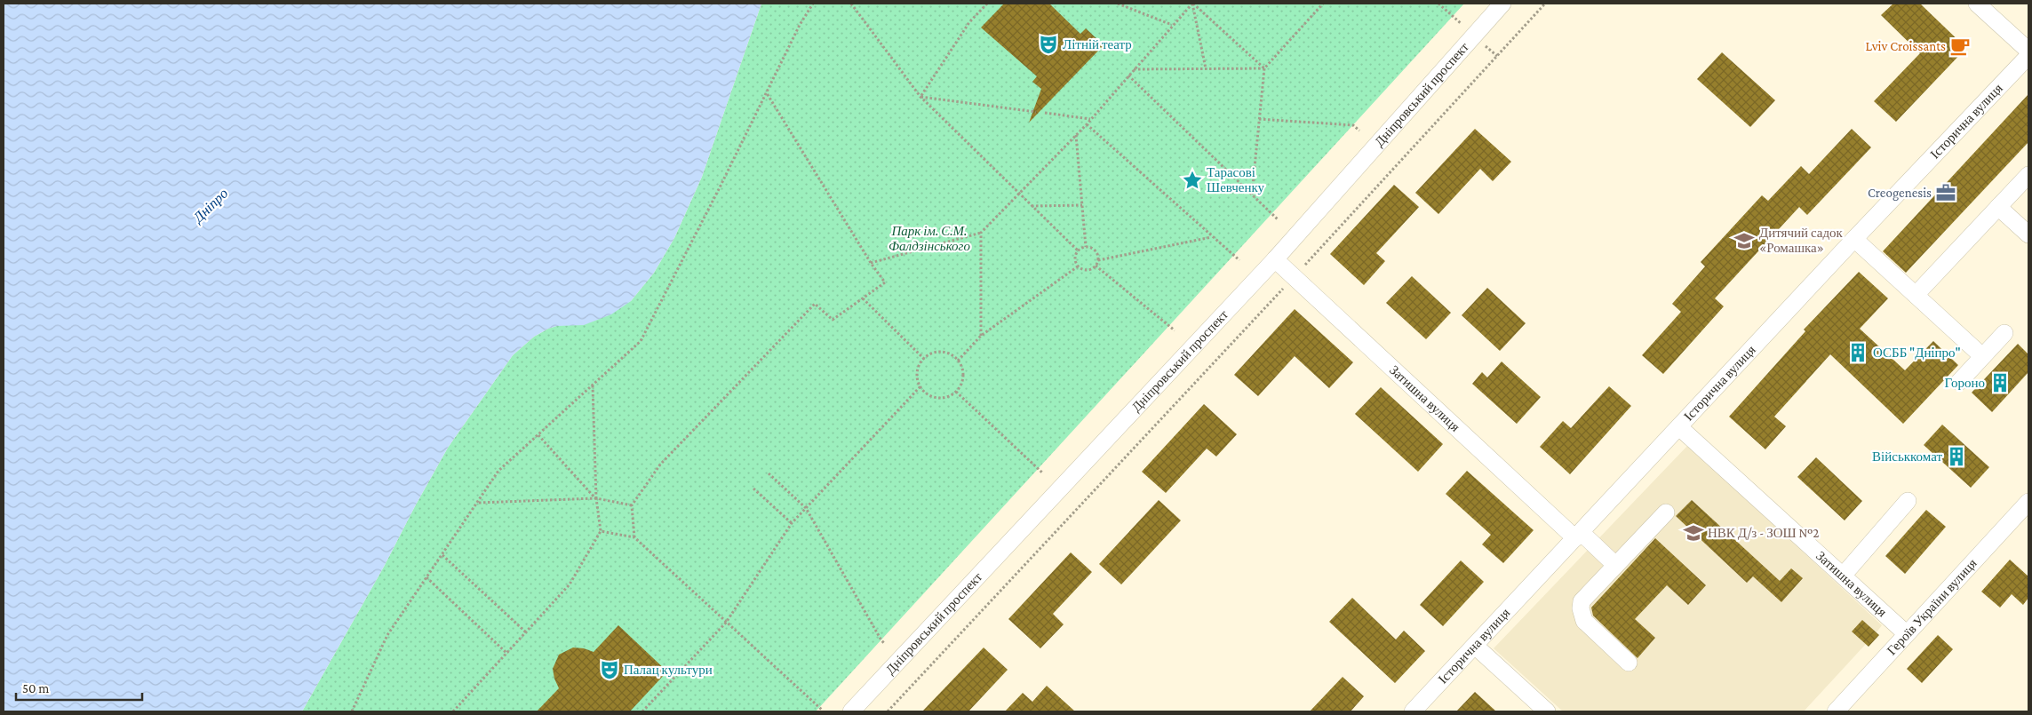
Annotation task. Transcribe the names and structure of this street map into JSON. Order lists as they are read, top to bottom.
{
  "streets": {
    "street": [
      "Дніпровський проспект",
      "Історична вулиця",
      "Затишна вулиця",
      "Героїв України вулиця"
    ]
  },
  "crossings": [
    ["Дніпровський проспект", "Затишна вулиця"],
    ["Історична вулиця", "Затишна вулиця"],
    ["Затишна вулиця", "Героїв України вулиця"]
  ],
  "water": ["Дніпро"],
  "parks": ["Парк ім. С.М. Фалдзінського"],
  "places": {
    "theatre": ["Літній театр", "Палац культури"],
    "cafe": ["Lviv Croissants"],
    "place": ["Тарасові Шевченку"],
    "office": ["Creogenesis"],
    "school or university": ["Дитячий садок «Ромашка»", "НВК Д/з - ЗОШ №2"],
    "building": ["ОСББ \"Днiпро\"", "Гороно", "Військкомат"]
  },
  "scale_bar": "50 m"
}
